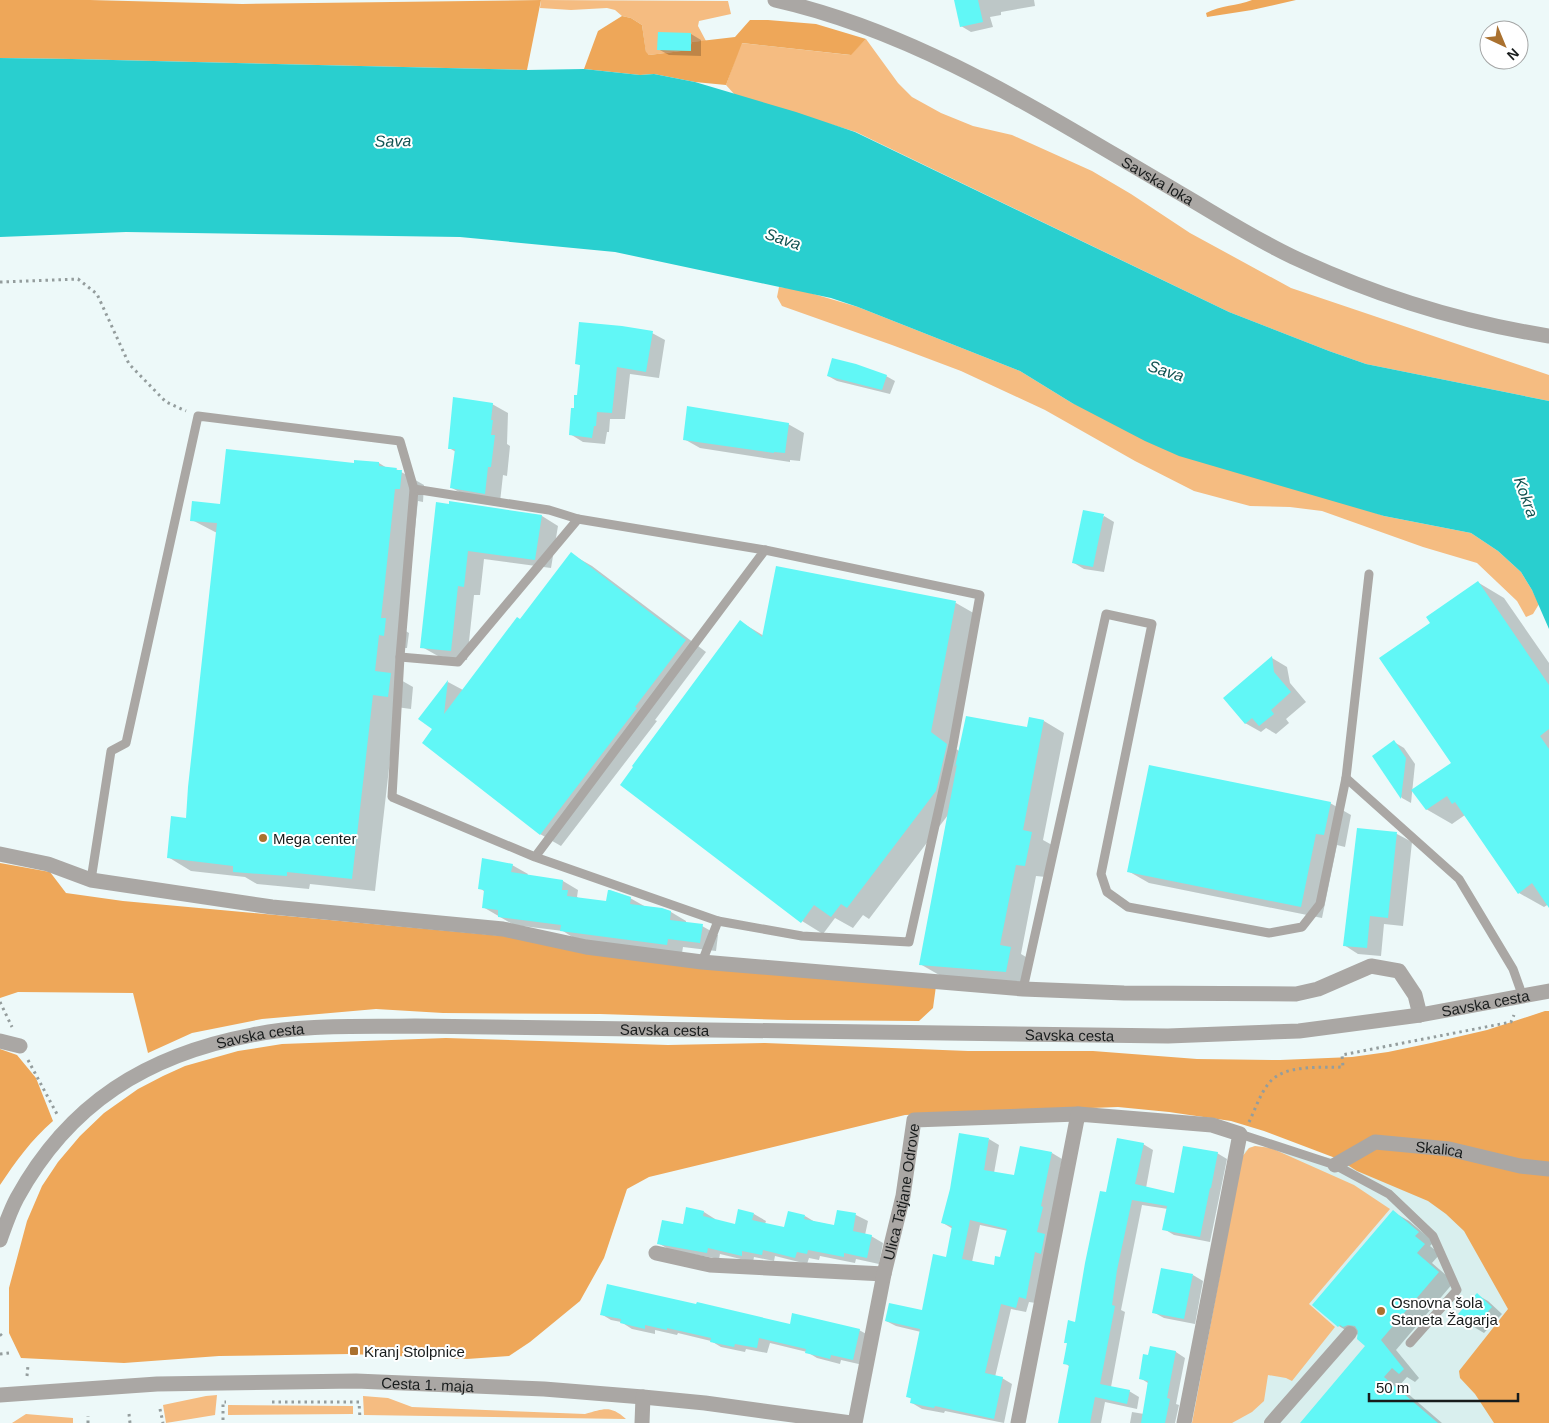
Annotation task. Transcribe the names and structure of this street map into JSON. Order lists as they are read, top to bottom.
{
  "streets": {
    "street": [
      "Savska loka",
      "Savska cesta",
      "Skalica",
      "Ulica Tatjane Odrove",
      "Cesta 1. maja"
    ]
  },
  "crossings": [
    ["Ulica Tatjane Odrove", "Cesta 1. maja"]
  ],
  "water": ["Sava", "Kokra"],
  "places": {
    "other": ["Mega center", "Osnovna šola Staneta Žagarja"],
    "transit": ["Kranj Stolpnice"]
  },
  "scale_bar": "50 m",
  "north": "bottom right"
}
